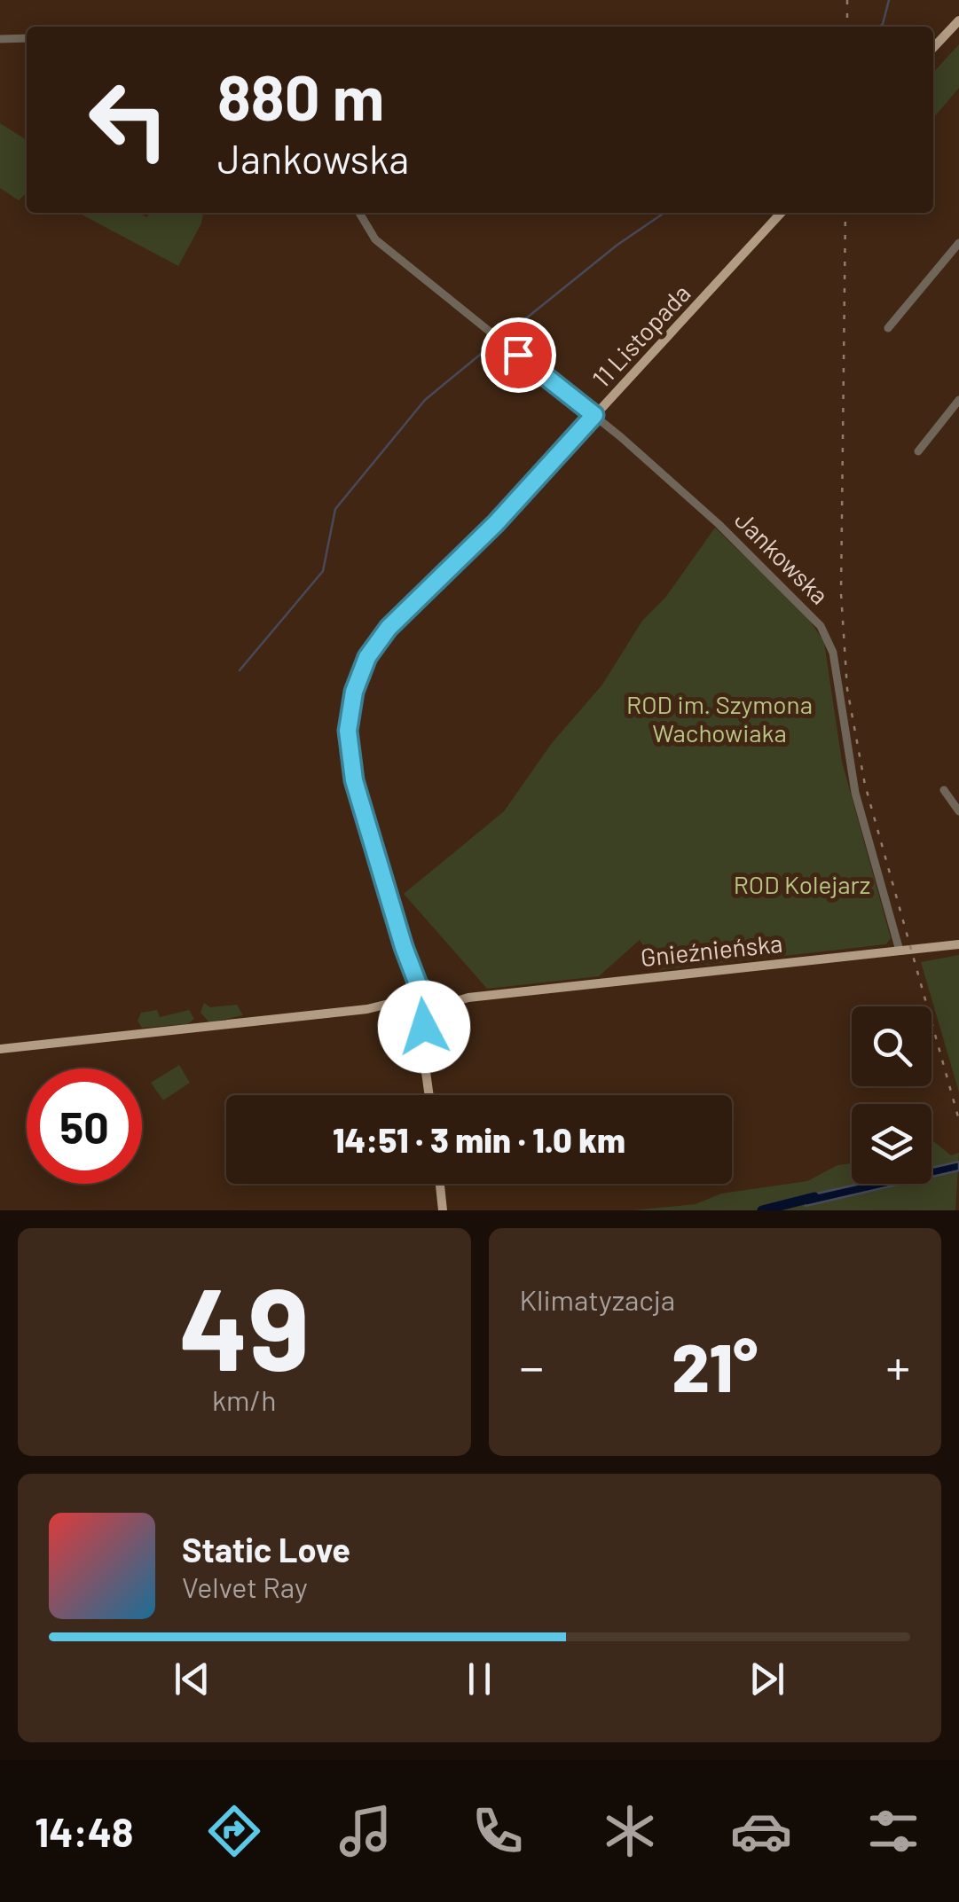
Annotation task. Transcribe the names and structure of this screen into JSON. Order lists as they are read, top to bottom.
{
  "streets": {
    "main road": ["11 Listopada", "Gnieźnieńska"],
    "street": ["Jankowska"]
  },
  "crossings": [
    ["11 Listopada", "Jankowska"],
    ["11 Listopada", "Gnieźnieńska"],
    ["Jankowska", "Gnieźnieńska"]
  ],
  "parks": ["ROD im. Szymona Wachowiaka", "ROD Kolejarz"],
  "page": {
    "turn": ["880 m", "Jankowska"],
    "limit": "50",
    "trip": "14:51 · 3 min · 1.0 km",
    "tile": [
      ["49", "km/h"],
      "Klimatyzacja"
    ],
    "heat": ["−", "21°", "+"],
    "song": ["Static Love", "Velvet Ray"],
    "tabs": "14:48"
  }
}
